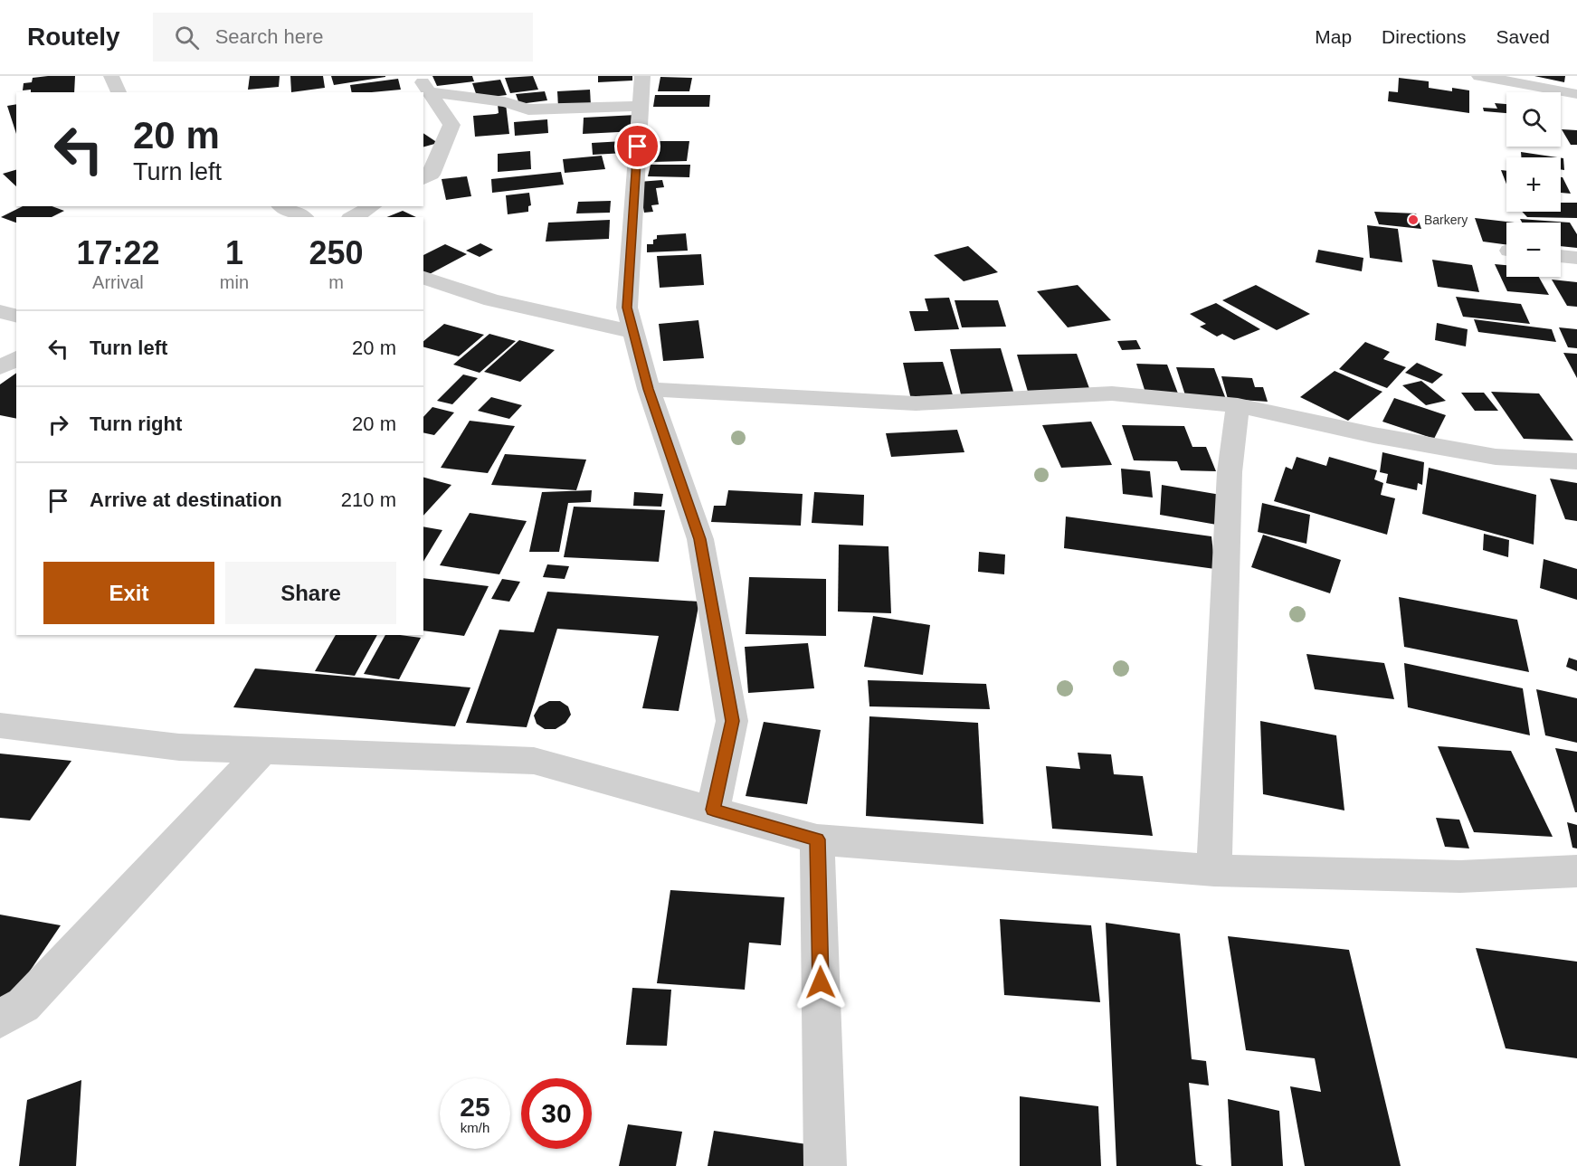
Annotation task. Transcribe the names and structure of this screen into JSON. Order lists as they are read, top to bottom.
{
  "places": ["Barkery"],
  "page": {
    "header": "Routely",
    "search": "Search here",
    "nav": ["Map", "Directions", "Saved"],
    "map_buttons": ["+", "−"],
    "turn": ["20 m", "Turn left"],
    "eta": [
      "17:22",
      "Arrival",
      "1",
      "min",
      "250",
      "m"
    ],
    "list": [
      {
        "name": "Turn left",
        "value": "20 m"
      },
      {
        "name": "Turn right",
        "value": "20 m"
      },
      {
        "name": "Arrive at destination",
        "value": "210 m"
      }
    ],
    "buttons": ["Exit", "Share"],
    "speed": "25 km/h",
    "limit": "30"
  }
}
